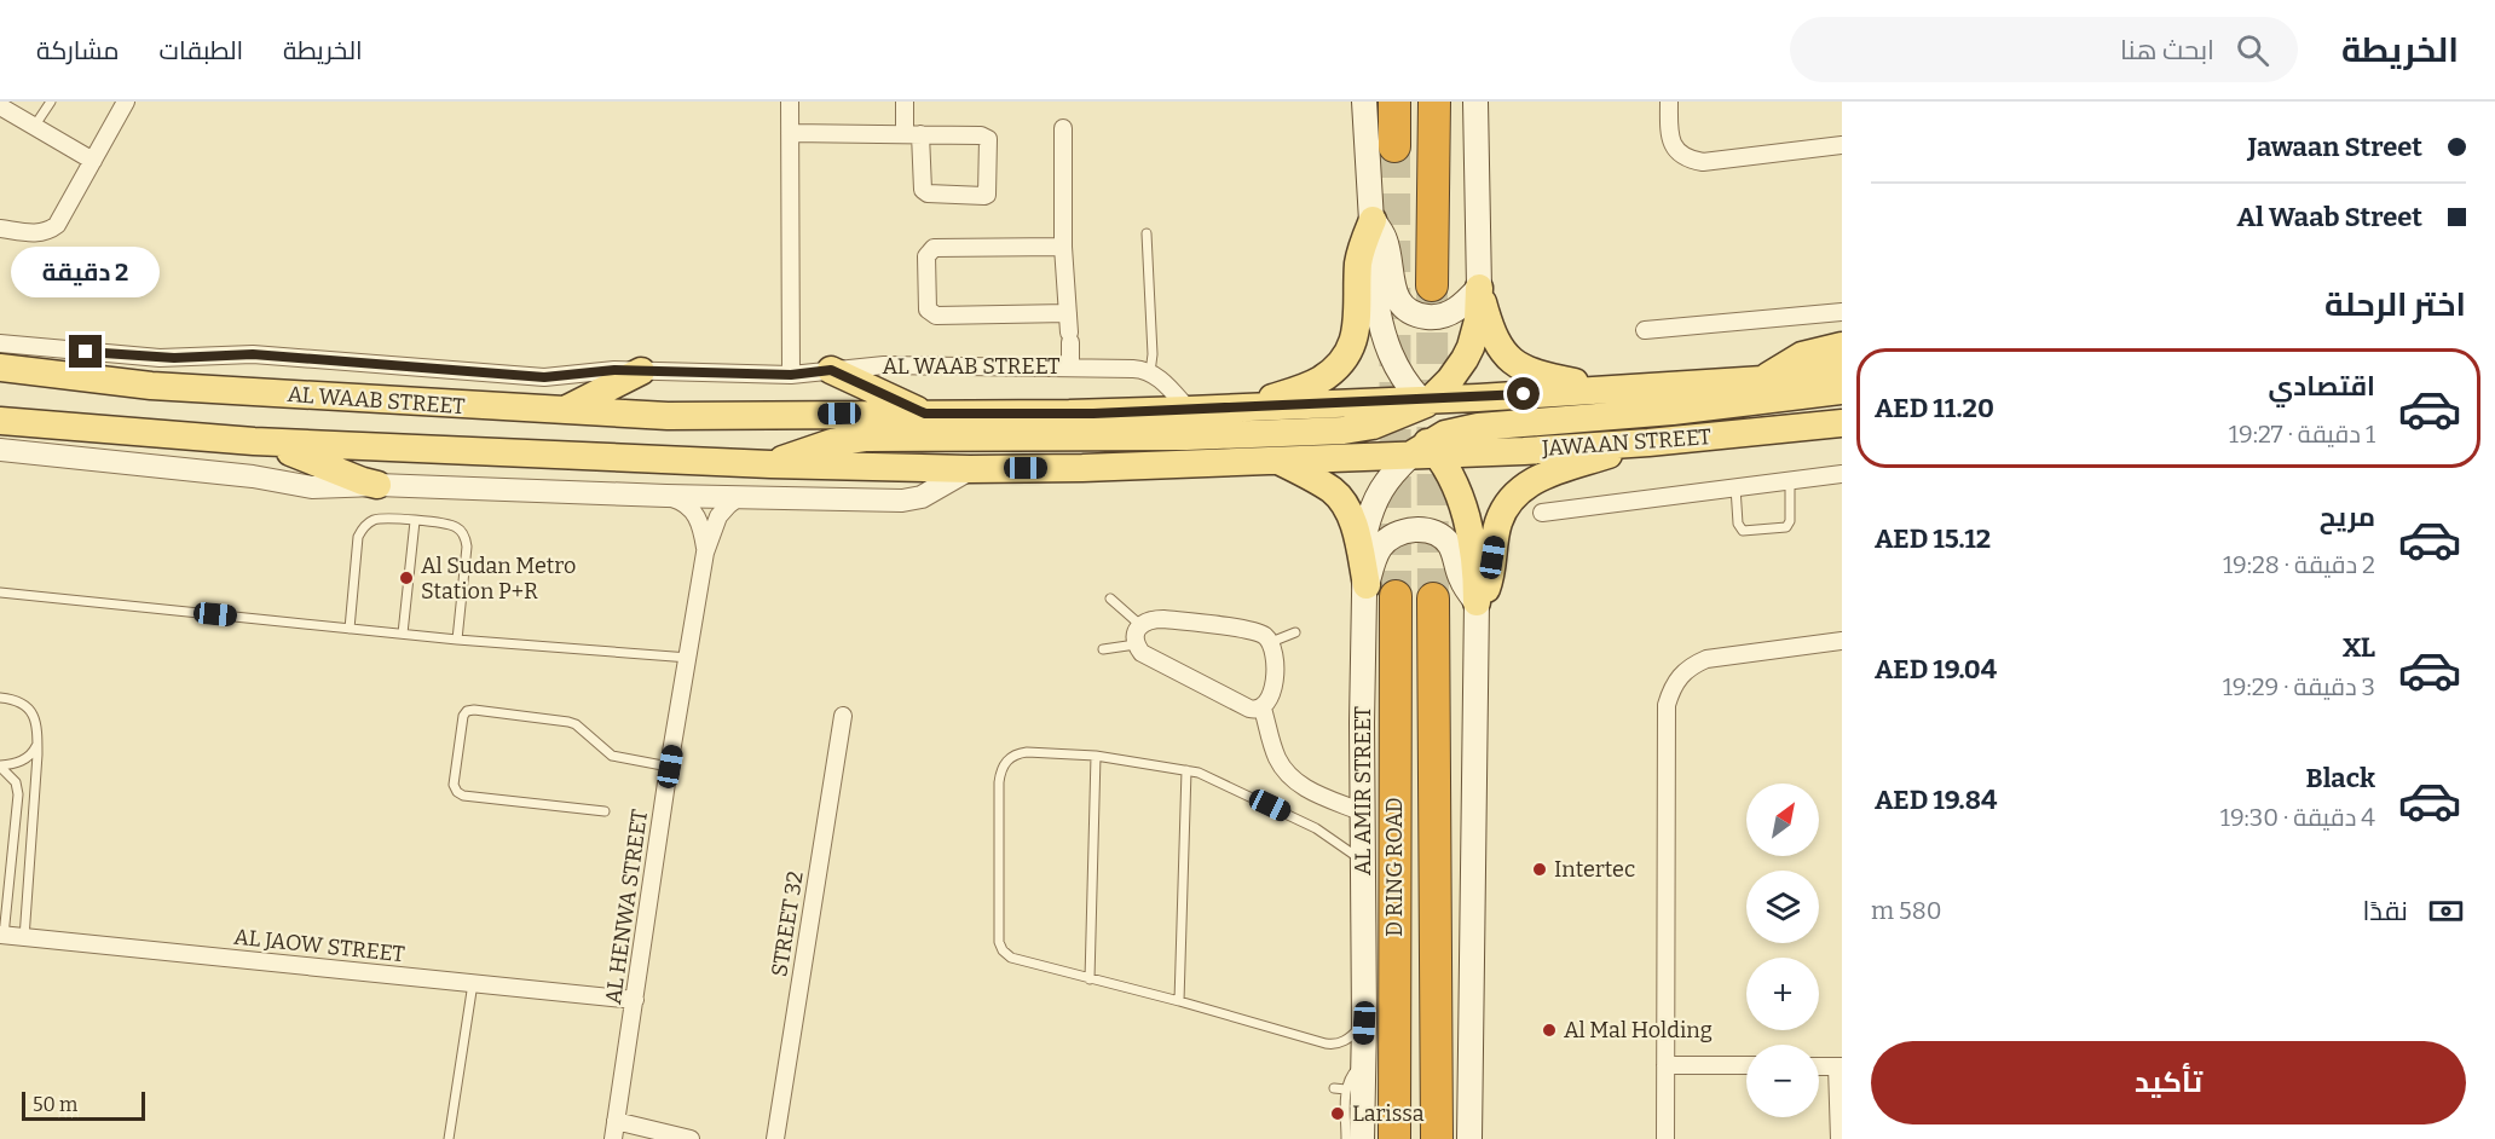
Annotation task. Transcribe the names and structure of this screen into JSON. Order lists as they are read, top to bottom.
{
  "streets": {
    "highway": ["D RING ROAD"],
    "main road": ["AL WAAB STREET", "JAWAAN STREET", "AL AMIR STREET"],
    "street": ["AL HENWA STREET", "STREET 32", "AL JAOW STREET"]
  },
  "crossings": [
    ["AL WAAB STREET", "JAWAAN STREET"],
    ["AL WAAB STREET", "AL AMIR STREET"],
    ["AL WAAB STREET", "AL HENWA STREET"],
    ["JAWAAN STREET", "AL AMIR STREET"],
    ["AL HENWA STREET", "AL JAOW STREET"]
  ],
  "places": [
    "Al Sudan Metro Station P+R",
    "Intertec",
    "Al Mal Holding",
    "Larissa"
  ],
  "scale_bar": "50 m",
  "north": "top right",
  "page": {
    "header": "الخريطة",
    "search": "ابحث هنا",
    "nav": ["الخريطة", "الطبقات", "مشاركة"],
    "banner": ["Jawaan Street", "Al Waab Street"],
    "bubble": "2 دقيقة",
    "heading": "اختر الرحلة",
    "list": [
      {
        "name": "اقتصادي",
        "note": "1 دقيقة · 19:27",
        "value": "AED 11.20"
      },
      {
        "name": "مريح",
        "note": "2 دقيقة · 19:28",
        "value": "AED 15.12"
      },
      {
        "name": "XL",
        "note": "3 دقيقة · 19:29",
        "value": "AED 19.04"
      },
      {
        "name": "Black",
        "note": "4 دقيقة · 19:30",
        "value": "AED 19.84"
      }
    ],
    "map_buttons": ["+", "−"],
    "pay": ["نقدًا", "580 m"],
    "buttons": "تأكيد",
    "scale": "50 m"
  }
}
